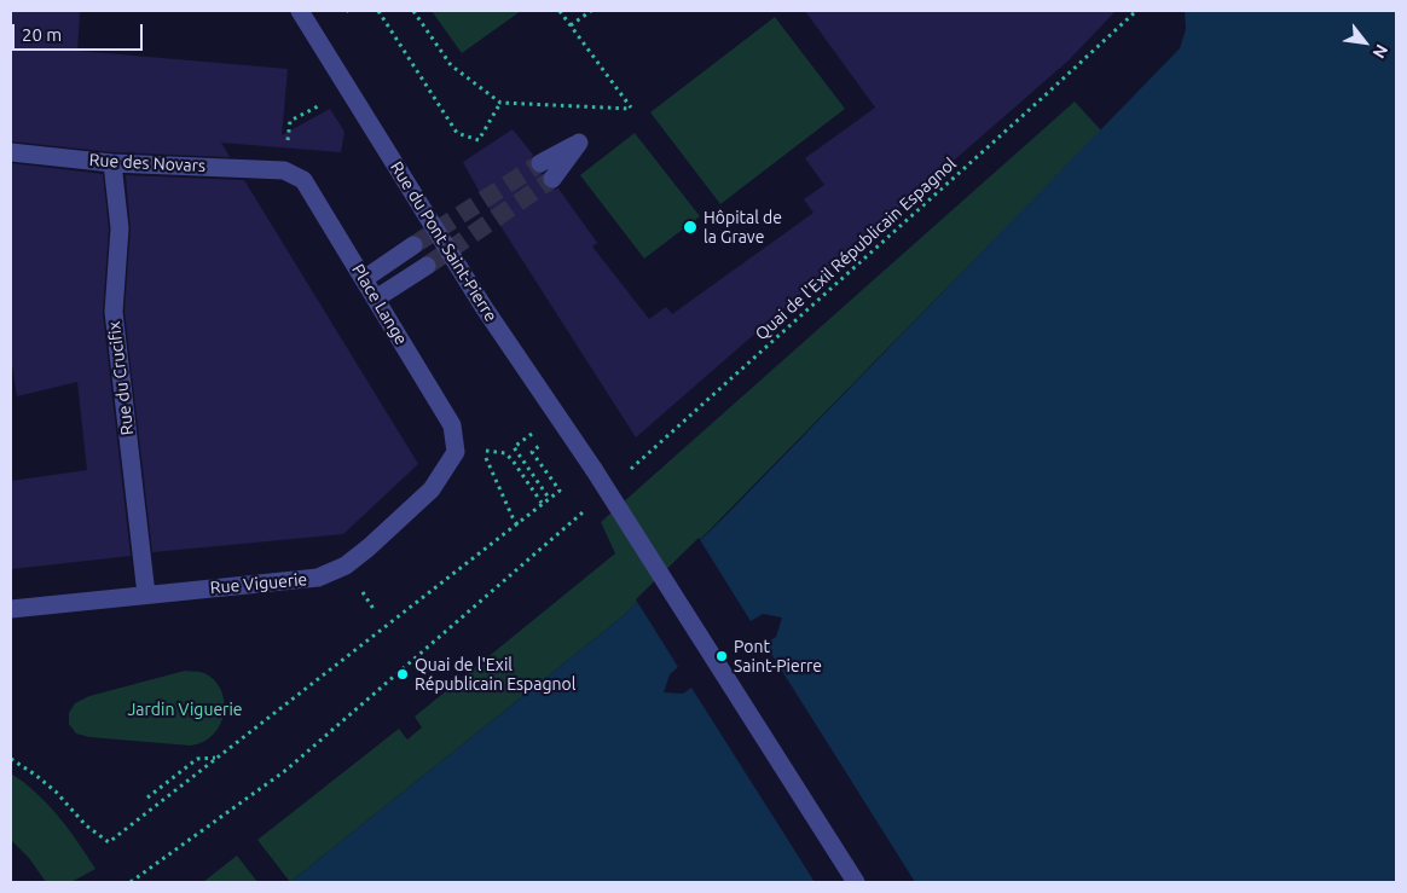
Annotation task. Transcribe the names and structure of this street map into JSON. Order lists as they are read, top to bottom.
{
  "streets": {
    "street": [
      "Rue des Novars",
      "Rue du Pont Saint-Pierre",
      "Place Lange",
      "Rue du Crucifix",
      "Rue Viguerie"
    ],
    "path": ["Quai de l'Exil Républicain Espagnol"]
  },
  "crossings": [
    ["Rue des Novars", "Place Lange"],
    ["Rue des Novars", "Rue du Crucifix"],
    ["Place Lange", "Rue Viguerie"],
    ["Rue du Crucifix", "Rue Viguerie"]
  ],
  "parks": ["Jardin Viguerie"],
  "places": ["Hôpital de la Grave", "Pont Saint-Pierre", "Quai de l'Exil Républicain Espagnol"],
  "scale_bar": "20 m",
  "north": "bottom right"
}
